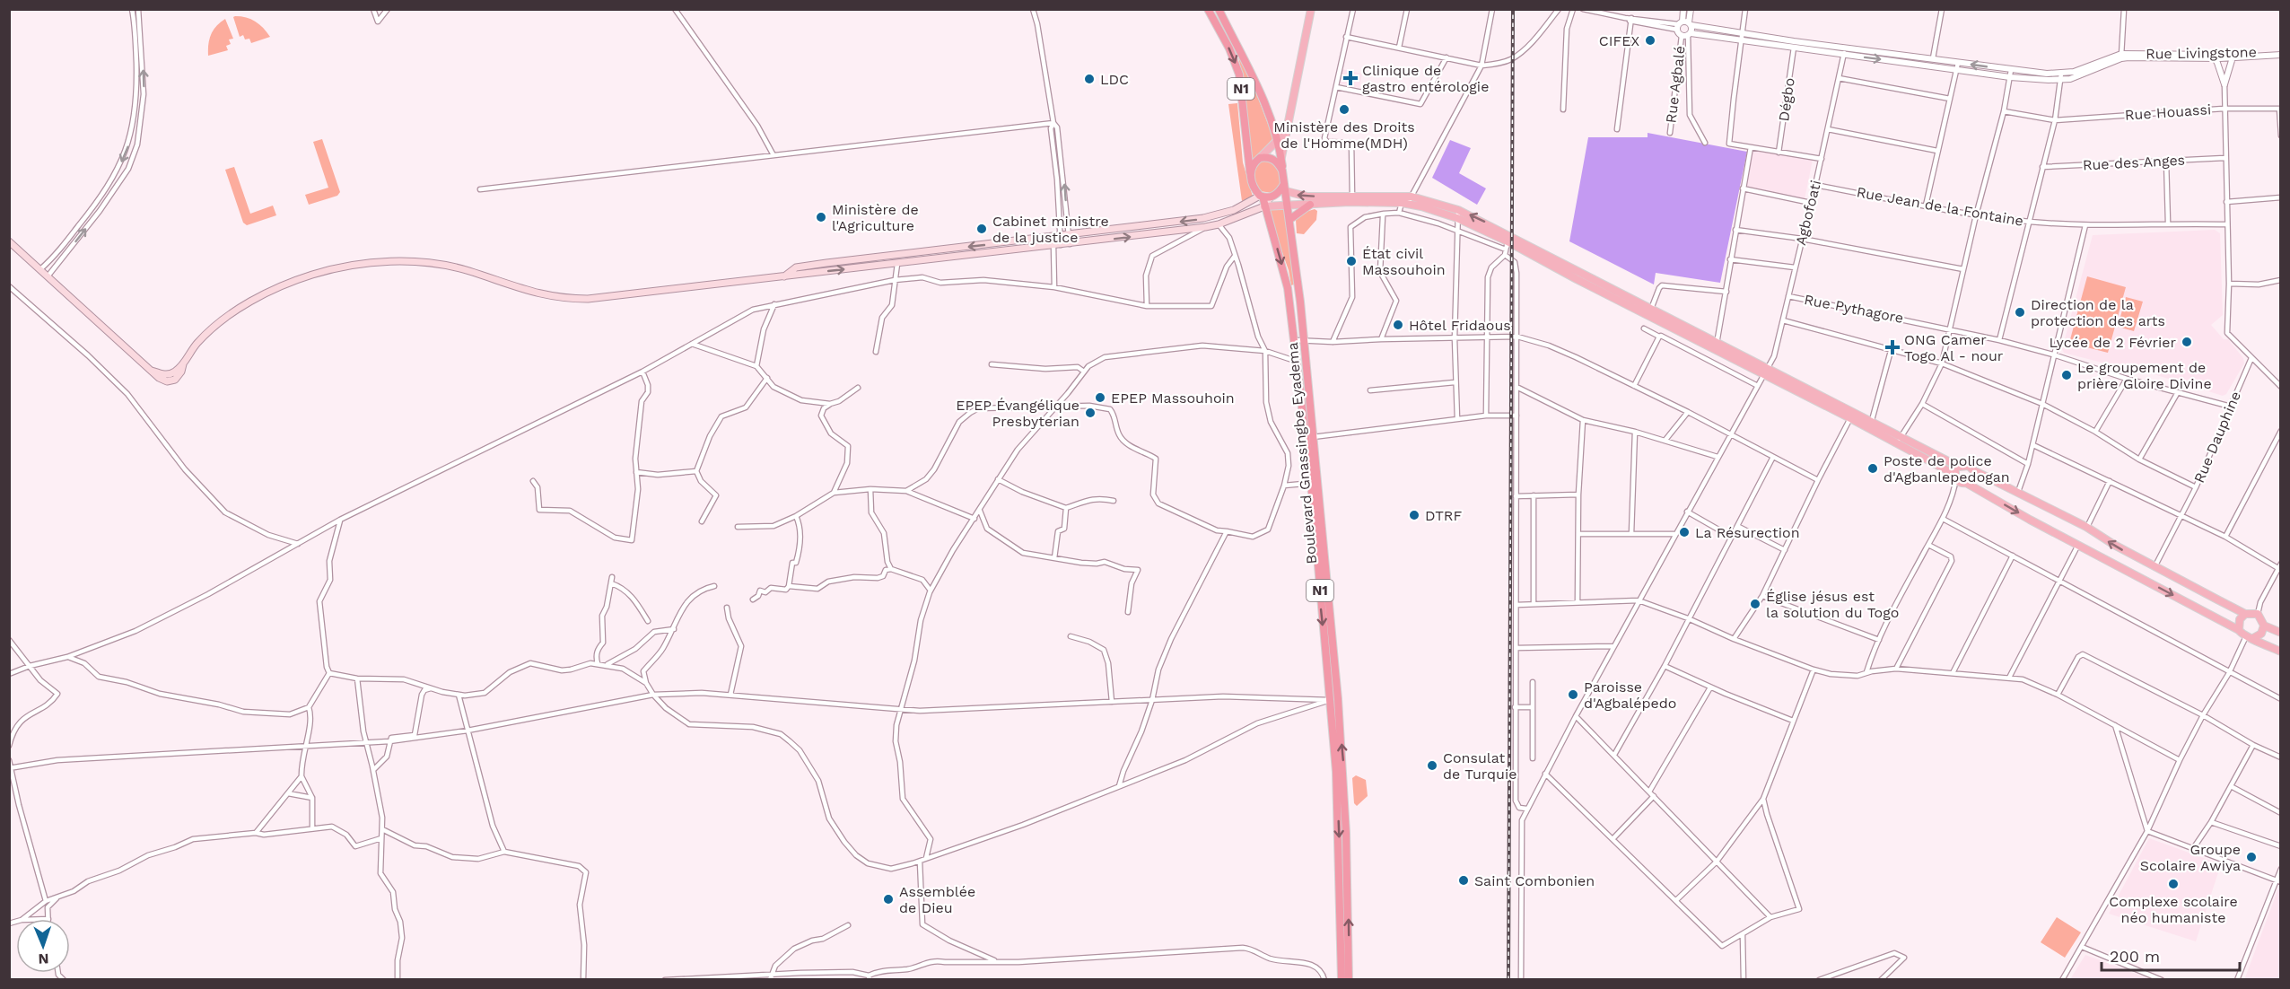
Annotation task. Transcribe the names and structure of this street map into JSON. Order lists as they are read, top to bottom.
{
  "streets": {
    "highway": ["N1", "Boulevard Gnassingbe Eyadema"],
    "street": [
      "Rue Livingstone",
      "Rue Agbalé",
      "Dégbo",
      "Rue Houassi",
      "Rue des Anges",
      "Rue Jean de la Fontaine",
      "Agbofoati",
      "Rue Pythagore",
      "Rue Dauphine"
    ]
  },
  "crossings": [
    ["N1", "Boulevard Gnassingbe Eyadema"],
    ["Rue Jean de la Fontaine", "Agbofoati"],
    ["Agbofoati", "Rue Pythagore"],
    ["Rue Pythagore", "Rue Dauphine"]
  ],
  "places": {
    "other": [
      "CIFEX",
      "LDC",
      "Ministère des Droits de l'Homme(MDH)",
      "Ministère de l'Agriculture",
      "Cabinet ministre de la justice",
      "État civil Massouhoin",
      "Direction de la protection des arts",
      "Hôtel Fridaous",
      "Lycée de 2 Février",
      "Le groupement de prière Gloire Divine",
      "EPEP Massouhoin",
      "EPEP Évangélique Presbyterian",
      "Poste de police d'Agbanlepedogan",
      "DTRF",
      "La Résurection",
      "Église jésus est la solution du Togo",
      "Paroisse d'Agbalépedo",
      "Consulat de Turquie",
      "Groupe Scolaire Awiya",
      "Saint Combonien",
      "Complexe scolaire néo humaniste",
      "Assemblée de Dieu"
    ],
    "health": ["Clinique de gastro entérologie", "ONG Camer Togo Al - nour"]
  },
  "scale_bar": "200 m",
  "north": "bottom"
}
